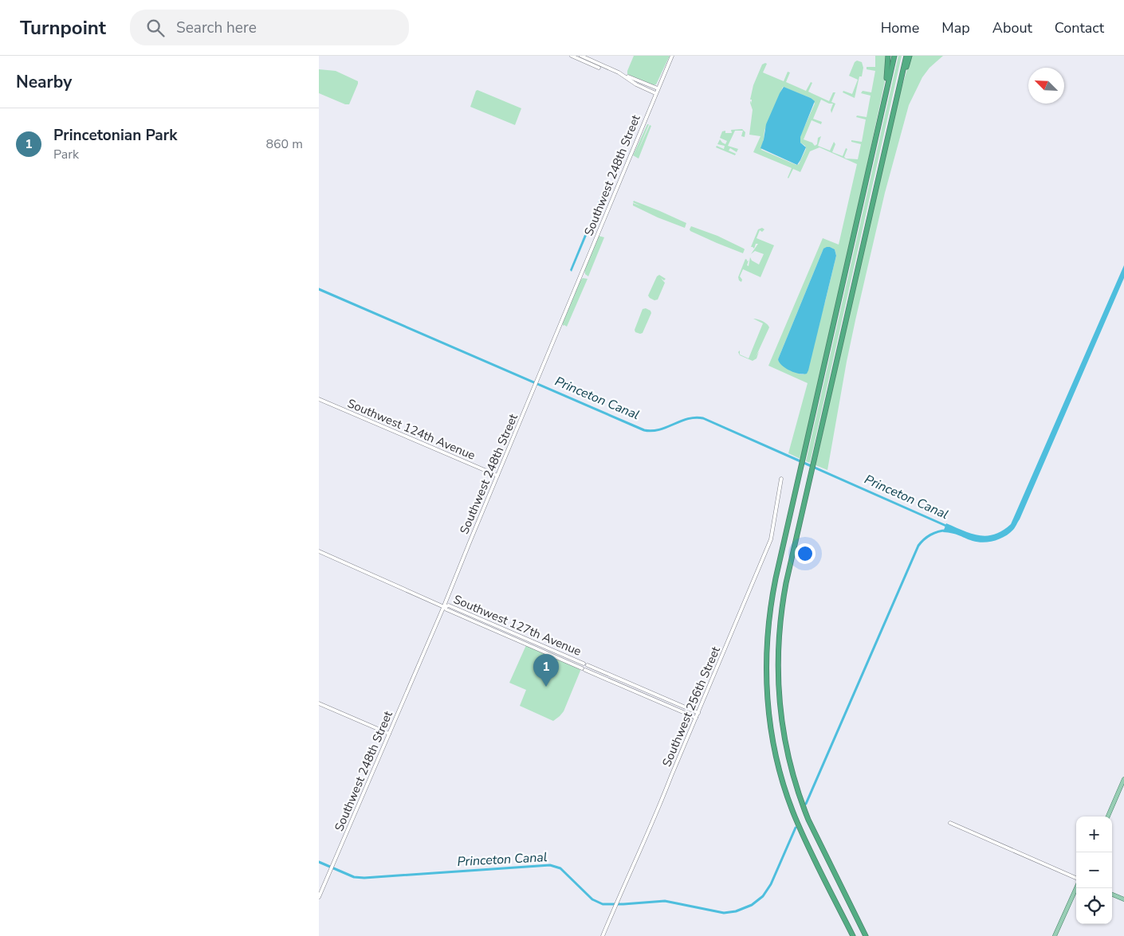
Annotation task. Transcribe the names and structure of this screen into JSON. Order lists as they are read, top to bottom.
{
  "streets": {
    "street": [
      "Southwest 248th Street",
      "Southwest 124th Avenue",
      "Southwest 127th Avenue",
      "Southwest 256th Street"
    ]
  },
  "crossings": [
    ["Southwest 248th Street", "Southwest 124th Avenue"],
    ["Southwest 248th Street", "Southwest 127th Avenue"],
    ["Southwest 127th Avenue", "Southwest 256th Street"]
  ],
  "water": ["Princeton Canal"],
  "north": "top left",
  "page": {
    "header": "Turnpoint",
    "search": "Search here",
    "nav": [
      "Home",
      "Map",
      "About",
      "Contact"
    ],
    "heading": "Nearby",
    "list": [
      {
        "mark": "1",
        "name": "Princetonian Park",
        "note": "Park",
        "value": "860 m"
      }
    ],
    "pins": "1",
    "map_buttons": ["+", "−"]
  }
}
